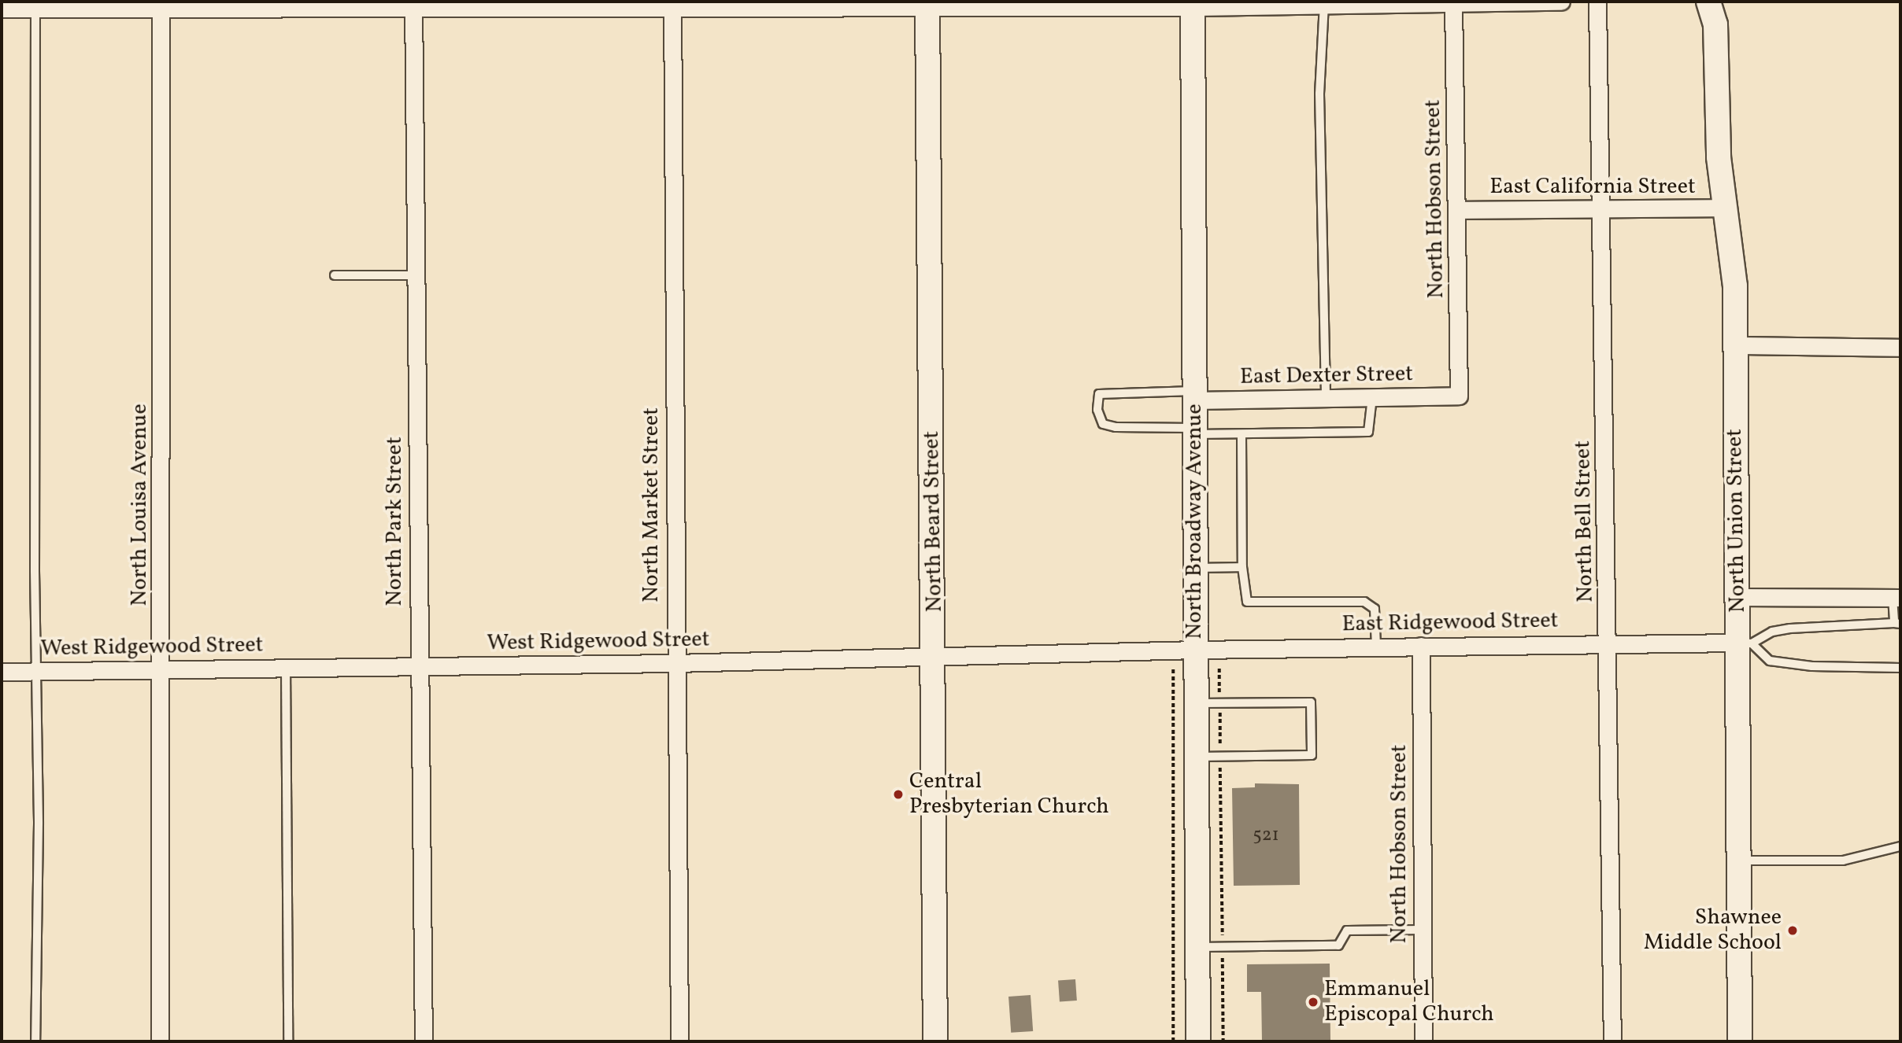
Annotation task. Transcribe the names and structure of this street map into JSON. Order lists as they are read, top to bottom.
{
  "streets": {
    "street": [
      "East California Street",
      "North Hobson Street",
      "East Dexter Street",
      "North Louisa Avenue",
      "North Market Street",
      "North Union Street",
      "North Park Street",
      "North Beard Street",
      "North Broadway Avenue",
      "North Bell Street",
      "East Ridgewood Street",
      "West Ridgewood Street"
    ]
  },
  "crossings": [
    ["East California Street", "North Hobson Street"],
    ["East California Street", "North Union Street"],
    ["East California Street", "North Bell Street"],
    ["North Hobson Street", "East Dexter Street"],
    ["North Hobson Street", "East Ridgewood Street"],
    ["East Dexter Street", "North Broadway Avenue"],
    ["North Louisa Avenue", "West Ridgewood Street"],
    ["North Market Street", "West Ridgewood Street"],
    ["North Union Street", "East Ridgewood Street"],
    ["North Park Street", "West Ridgewood Street"],
    ["North Beard Street", "West Ridgewood Street"],
    ["North Broadway Avenue", "East Ridgewood Street"],
    ["North Broadway Avenue", "West Ridgewood Street"],
    ["North Bell Street", "East Ridgewood Street"],
    ["East Ridgewood Street", "West Ridgewood Street"]
  ],
  "places": ["Central Presbyterian Church", "Shawnee Middle School", "Emmanuel Episcopal Church"],
  "house_numbers": ["521"]
}
